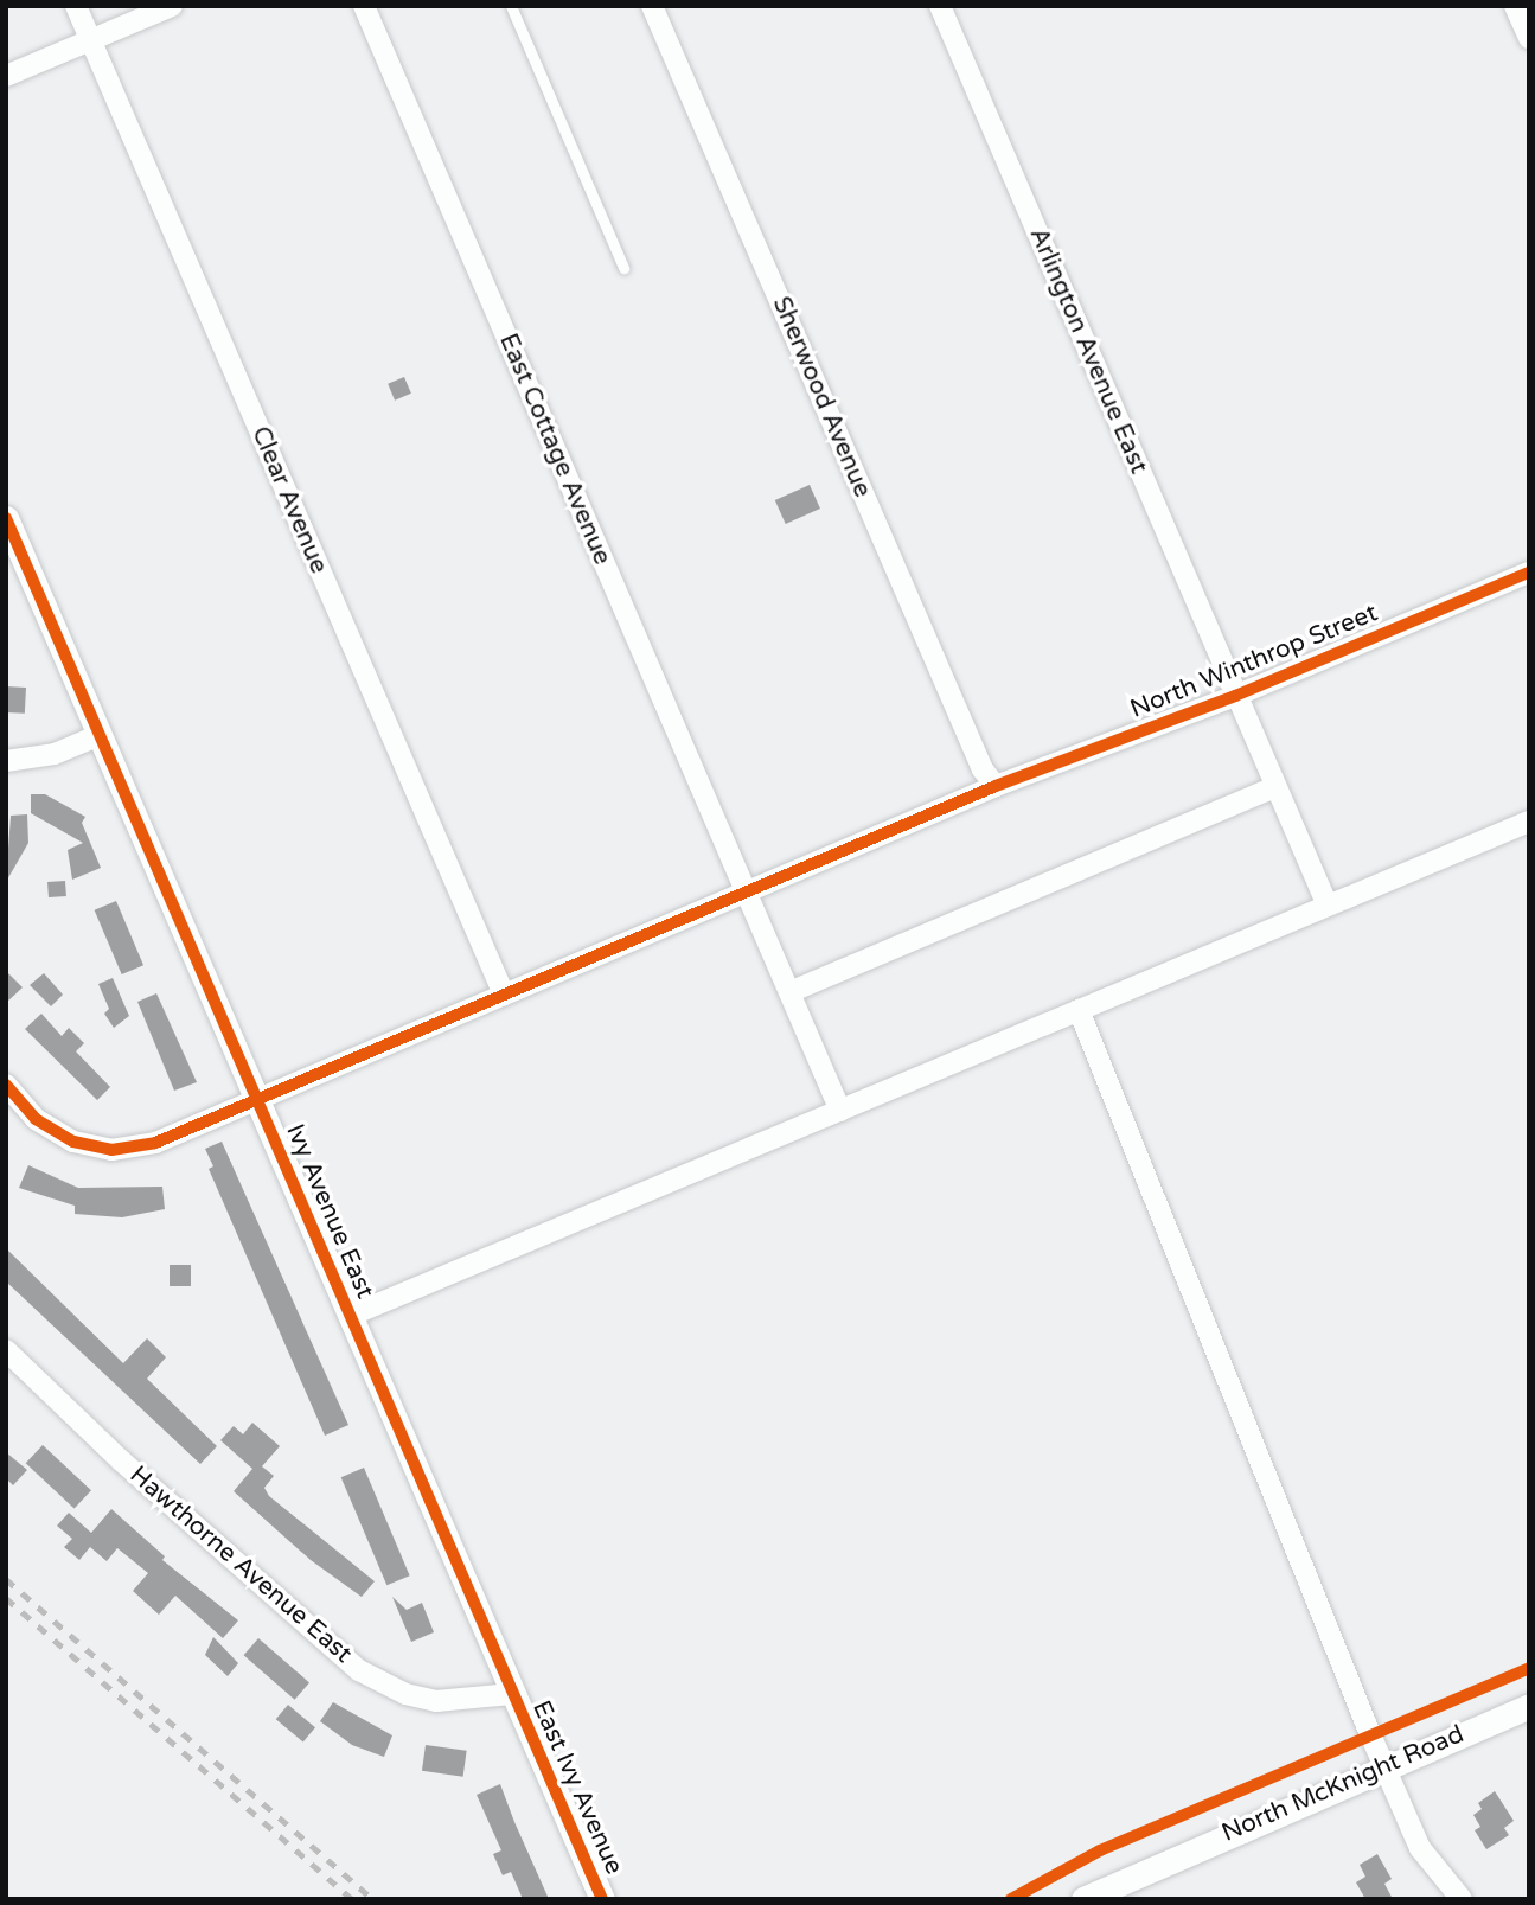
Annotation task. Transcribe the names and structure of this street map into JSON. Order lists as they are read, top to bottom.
{
  "streets": {
    "street": [
      "Arlington Avenue East",
      "Sherwood Avenue",
      "East Cottage Avenue",
      "Clear Avenue",
      "North Winthrop Street",
      "Ivy Avenue East",
      "Hawthorne Avenue East",
      "North McKnight Road",
      "East Ivy Avenue"
    ]
  },
  "crossings": [
    ["Arlington Avenue East", "North Winthrop Street"],
    ["Sherwood Avenue", "North Winthrop Street"],
    ["East Cottage Avenue", "North Winthrop Street"],
    ["Clear Avenue", "North Winthrop Street"],
    ["North Winthrop Street", "Ivy Avenue East"],
    ["Ivy Avenue East", "Hawthorne Avenue East"],
    ["Ivy Avenue East", "East Ivy Avenue"],
    ["Hawthorne Avenue East", "East Ivy Avenue"]
  ]
}
